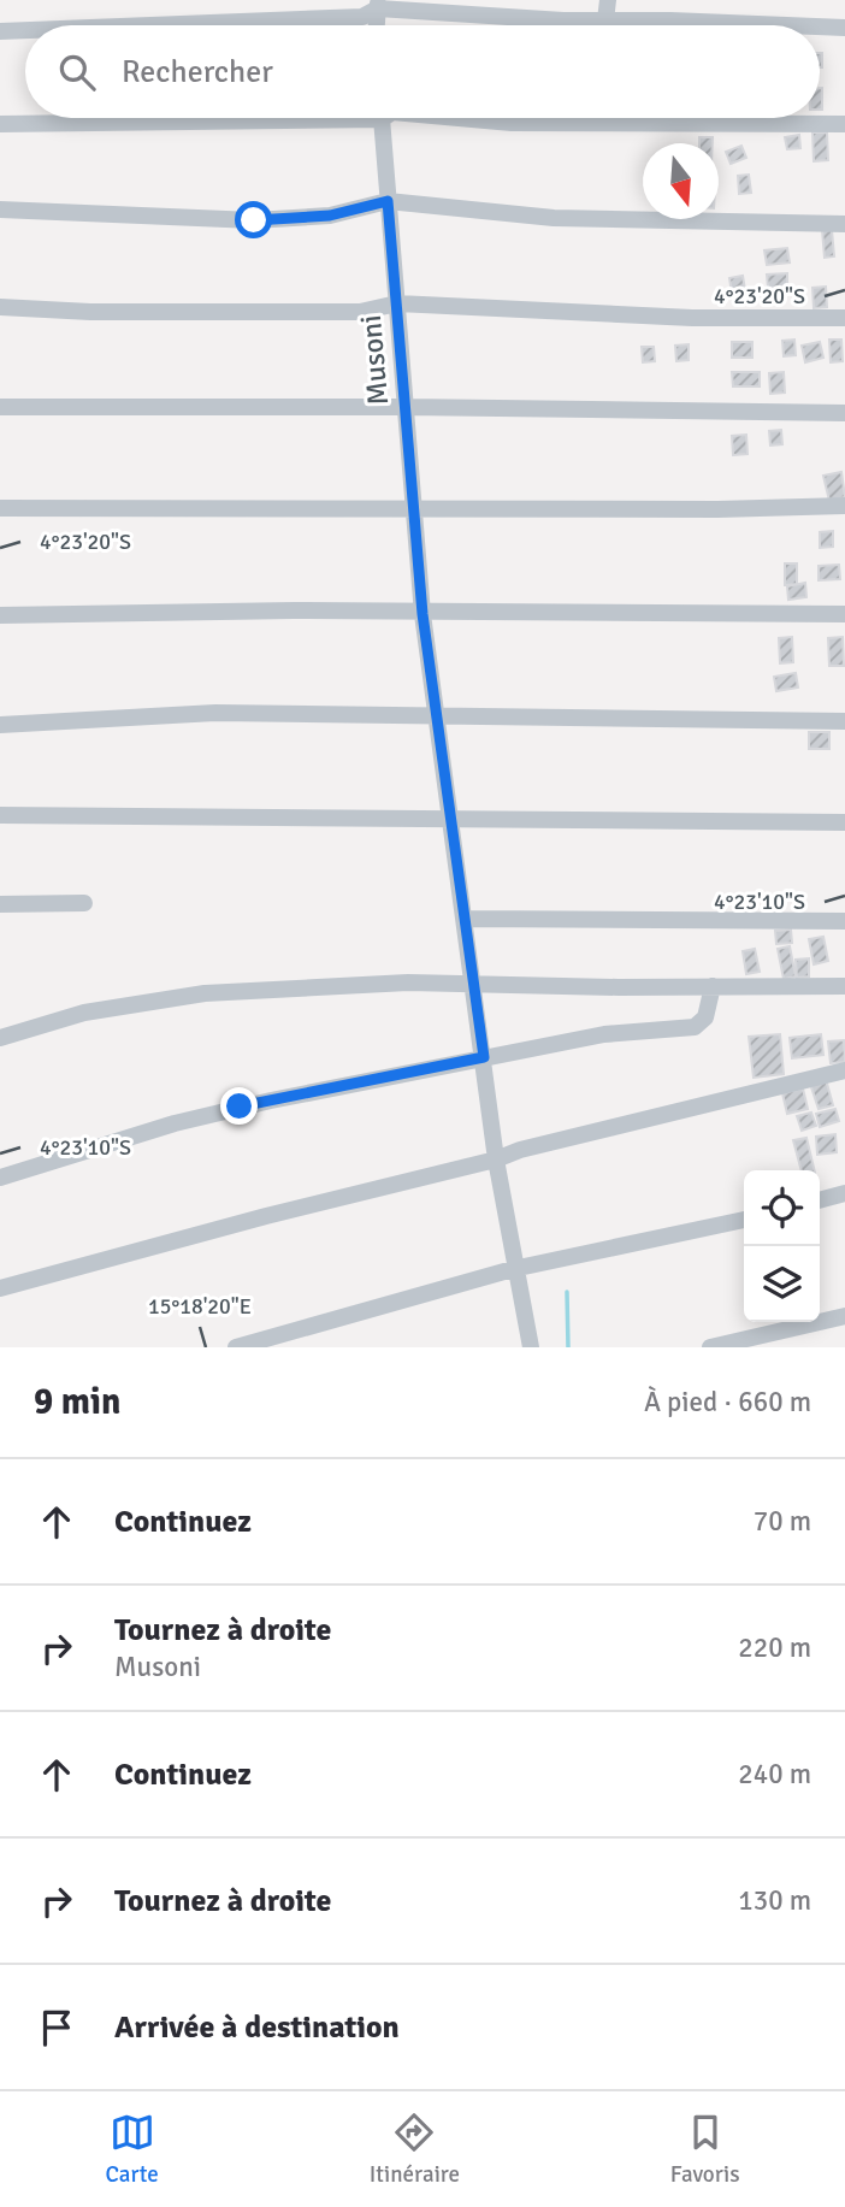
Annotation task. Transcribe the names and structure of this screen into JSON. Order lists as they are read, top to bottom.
{
  "streets": {
    "street": ["Musoni"]
  },
  "north": "bottom",
  "page": {
    "search": "Rechercher",
    "heading": ["9 min", "À pied · 660 m"],
    "list": [
      ["Continuez", "70 m"],
      ["Tournez à droite", "Musoni", "220 m"],
      ["Continuez", "240 m"],
      ["Tournez à droite", "130 m"],
      "Arrivée à destination"
    ],
    "nav": ["Carte", "Itinéraire", "Favoris"]
  },
  "coordinates": ["4°23'20\"S", "4°23'10\"S", "15°18'20\"E"]
}
